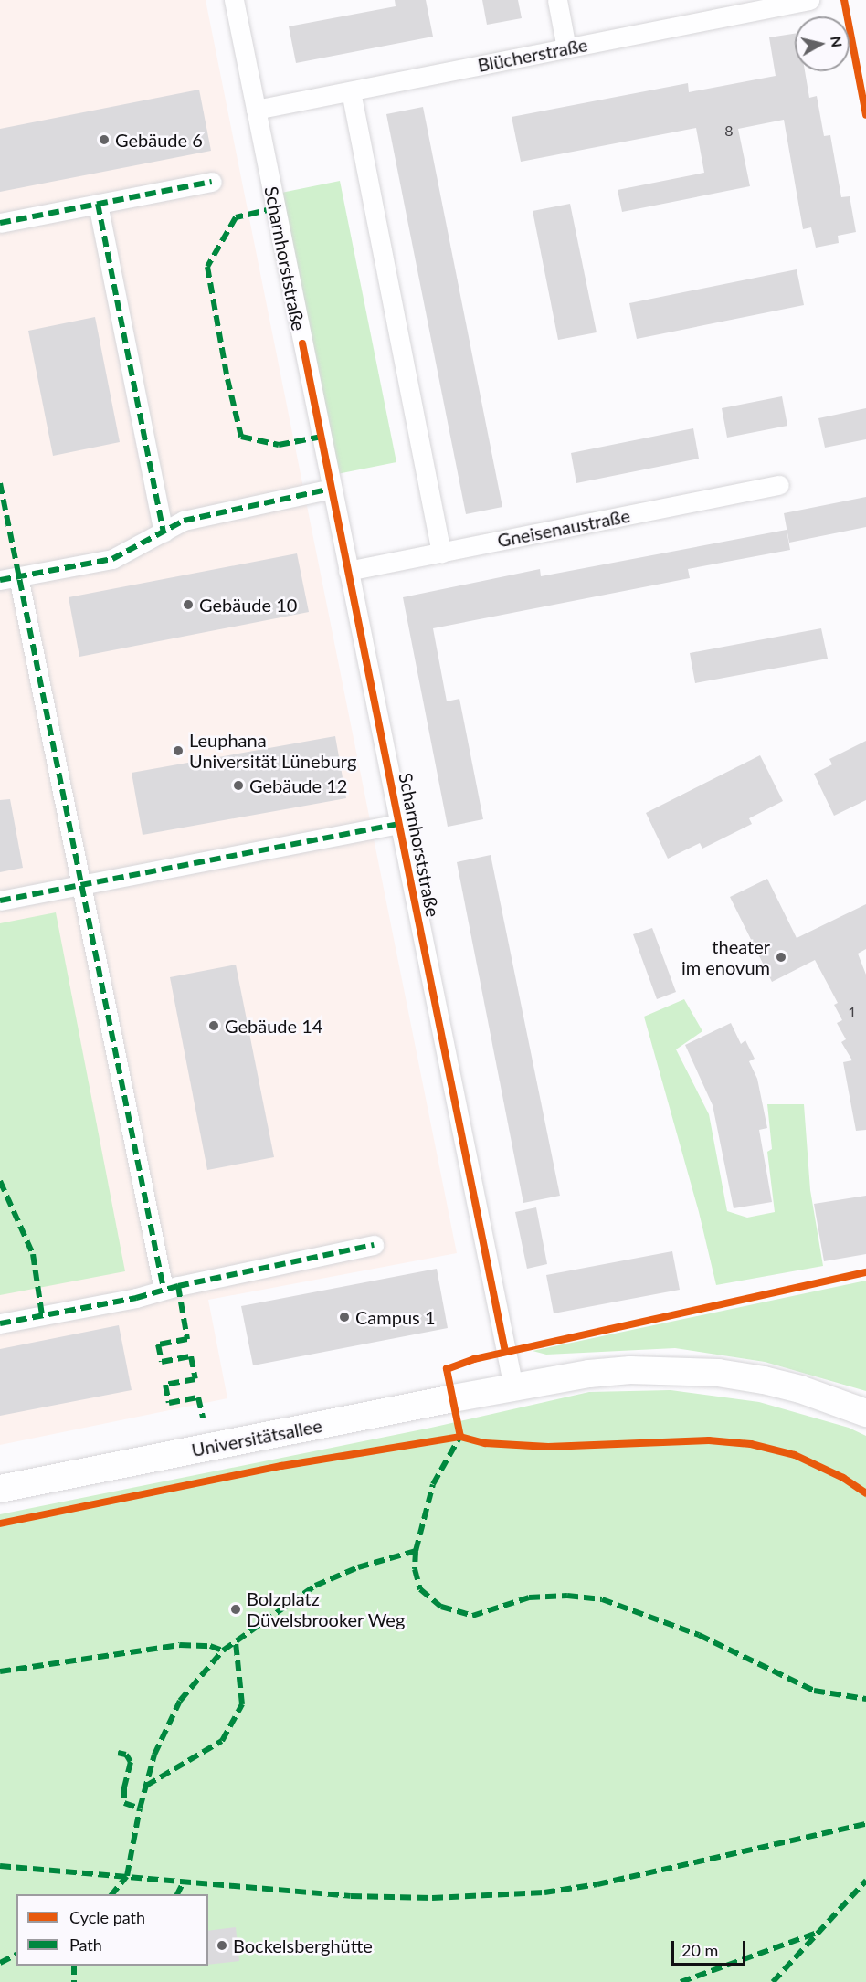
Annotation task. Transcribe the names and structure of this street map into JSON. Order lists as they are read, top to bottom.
{
  "streets": {
    "main road": ["Universitätsallee"],
    "street": ["Blücherstraße", "Scharnhorststraße", "Gneisenaustraße"]
  },
  "crossings": [
    ["Blücherstraße", "Scharnhorststraße"],
    ["Scharnhorststraße", "Gneisenaustraße"],
    ["Scharnhorststraße", "Universitätsallee"]
  ],
  "places": [
    "Gebäude 6",
    "Gebäude 10",
    "Leuphana Universität Lüneburg",
    "Gebäude 12",
    "theater im enovum",
    "Gebäude 14",
    "Campus 1",
    "Bolzplatz Düvelsbrooker Weg",
    "Bockelsberghütte"
  ],
  "house_numbers": ["8", "1"],
  "legend": ["Cycle path", "Path"],
  "scale_bar": "20 m",
  "north": "right"
}
